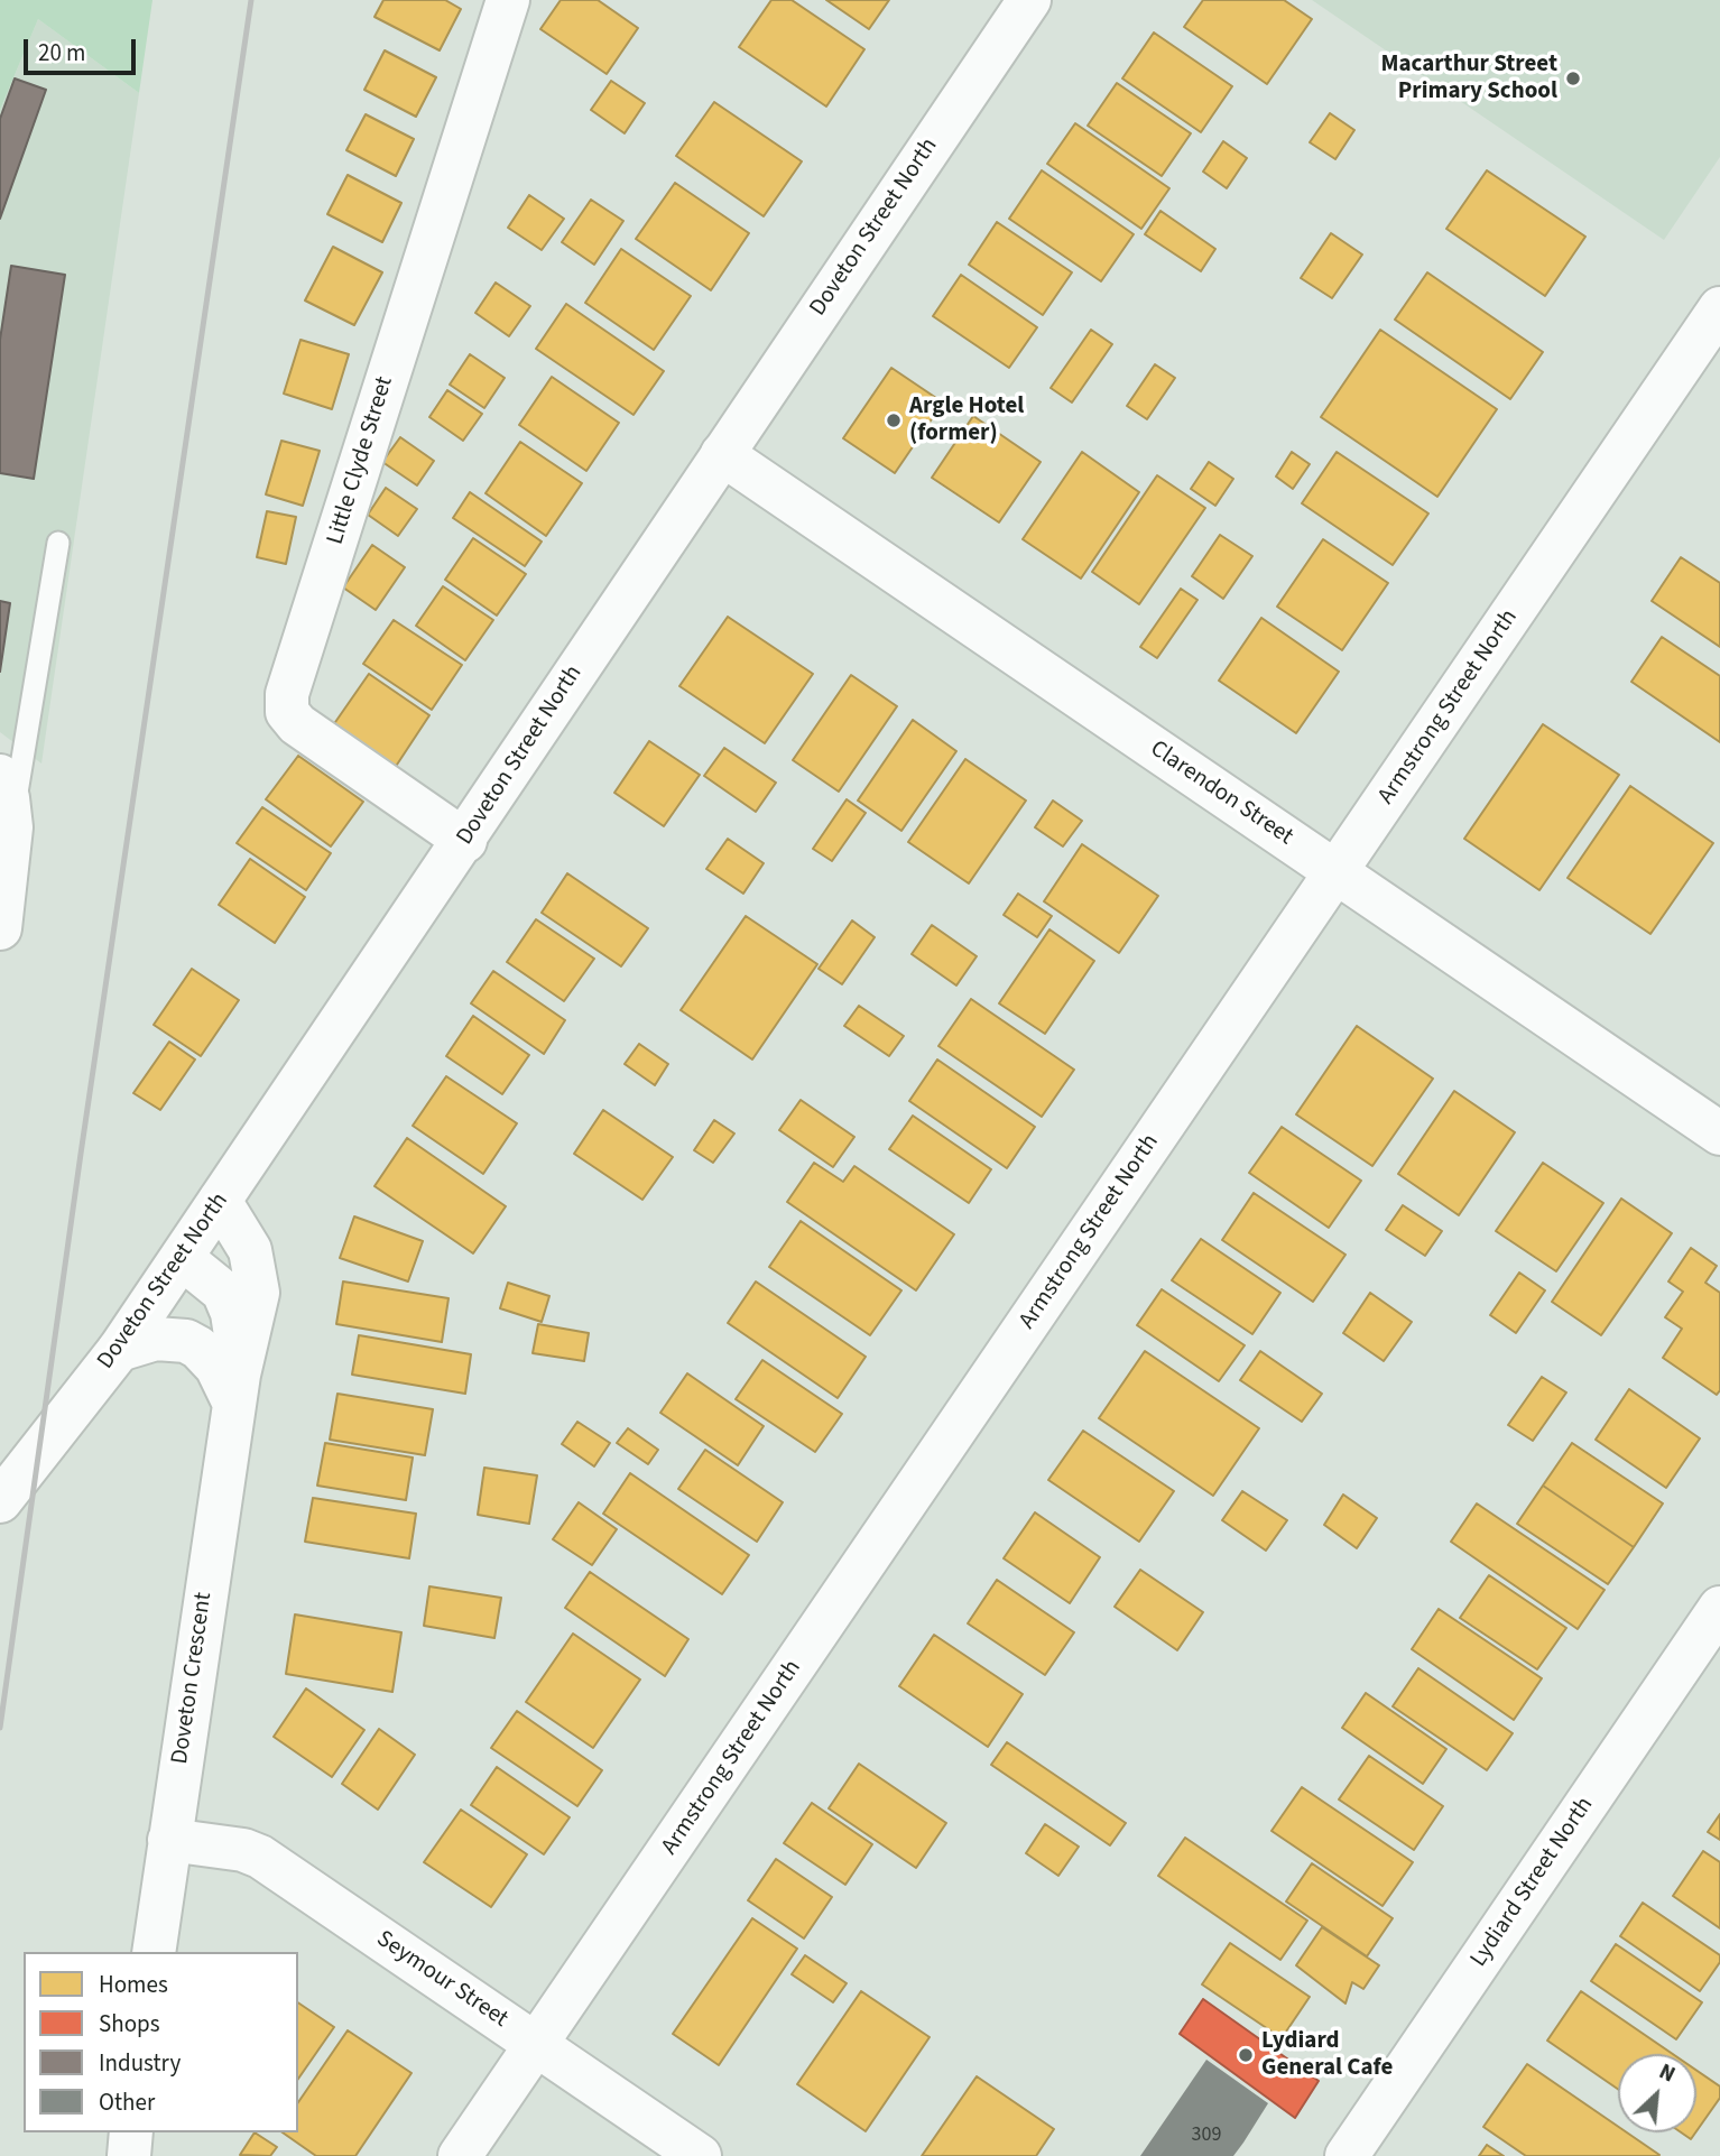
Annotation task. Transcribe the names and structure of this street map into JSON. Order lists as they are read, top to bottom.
{
  "streets": {
    "street": [
      "Doveton Street North",
      "Little Clyde Street",
      "Armstrong Street North",
      "Clarendon Street",
      "Doveton Crescent",
      "Lydiard Street North",
      "Seymour Street"
    ]
  },
  "crossings": [
    ["Doveton Street North", "Little Clyde Street"],
    ["Doveton Street North", "Clarendon Street"],
    ["Doveton Street North", "Doveton Crescent"],
    ["Armstrong Street North", "Clarendon Street"],
    ["Armstrong Street North", "Seymour Street"],
    ["Doveton Crescent", "Seymour Street"]
  ],
  "places": ["Macarthur Street Primary School", "Argle Hotel (former)", "Lydiard General Cafe"],
  "house_numbers": ["309"],
  "legend": [
    "Homes",
    "Shops",
    "Industry",
    "Other"
  ],
  "scale_bar": "20 m",
  "north": "top right"
}
